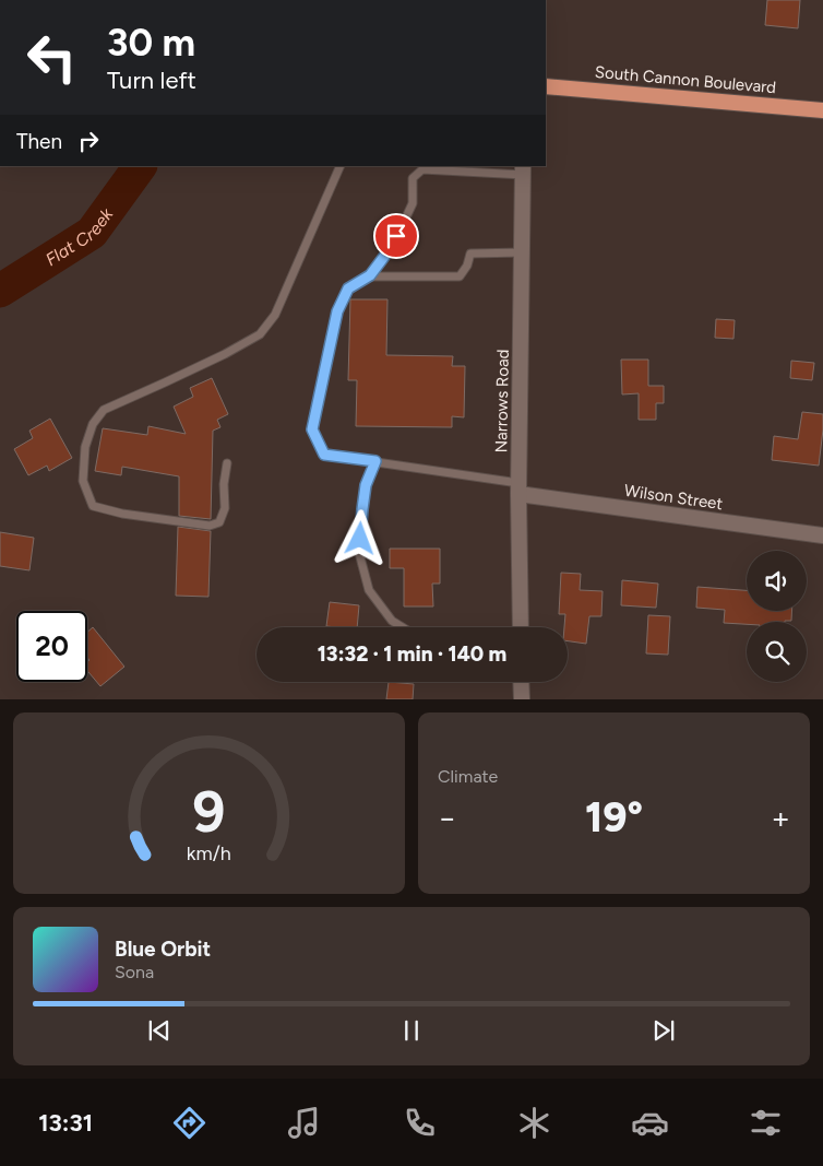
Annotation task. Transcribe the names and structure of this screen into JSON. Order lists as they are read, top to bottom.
{
  "streets": {
    "highway": ["South Cannon Boulevard"],
    "street": ["Narrows Road", "Wilson Street"]
  },
  "crossings": [
    ["Narrows Road", "Wilson Street"]
  ],
  "water": ["Flat Creek"],
  "page": {
    "turn": ["30 m", "Turn left"],
    "then": "Then",
    "limit": "20",
    "trip": "13:32 · 1 min · 140 m",
    "tile": "Climate",
    "heat": ["−", "19°", "+"],
    "song": ["Blue Orbit", "Sona"],
    "tabs": "13:31",
    "gauge": ["9", "km/h"]
  }
}
